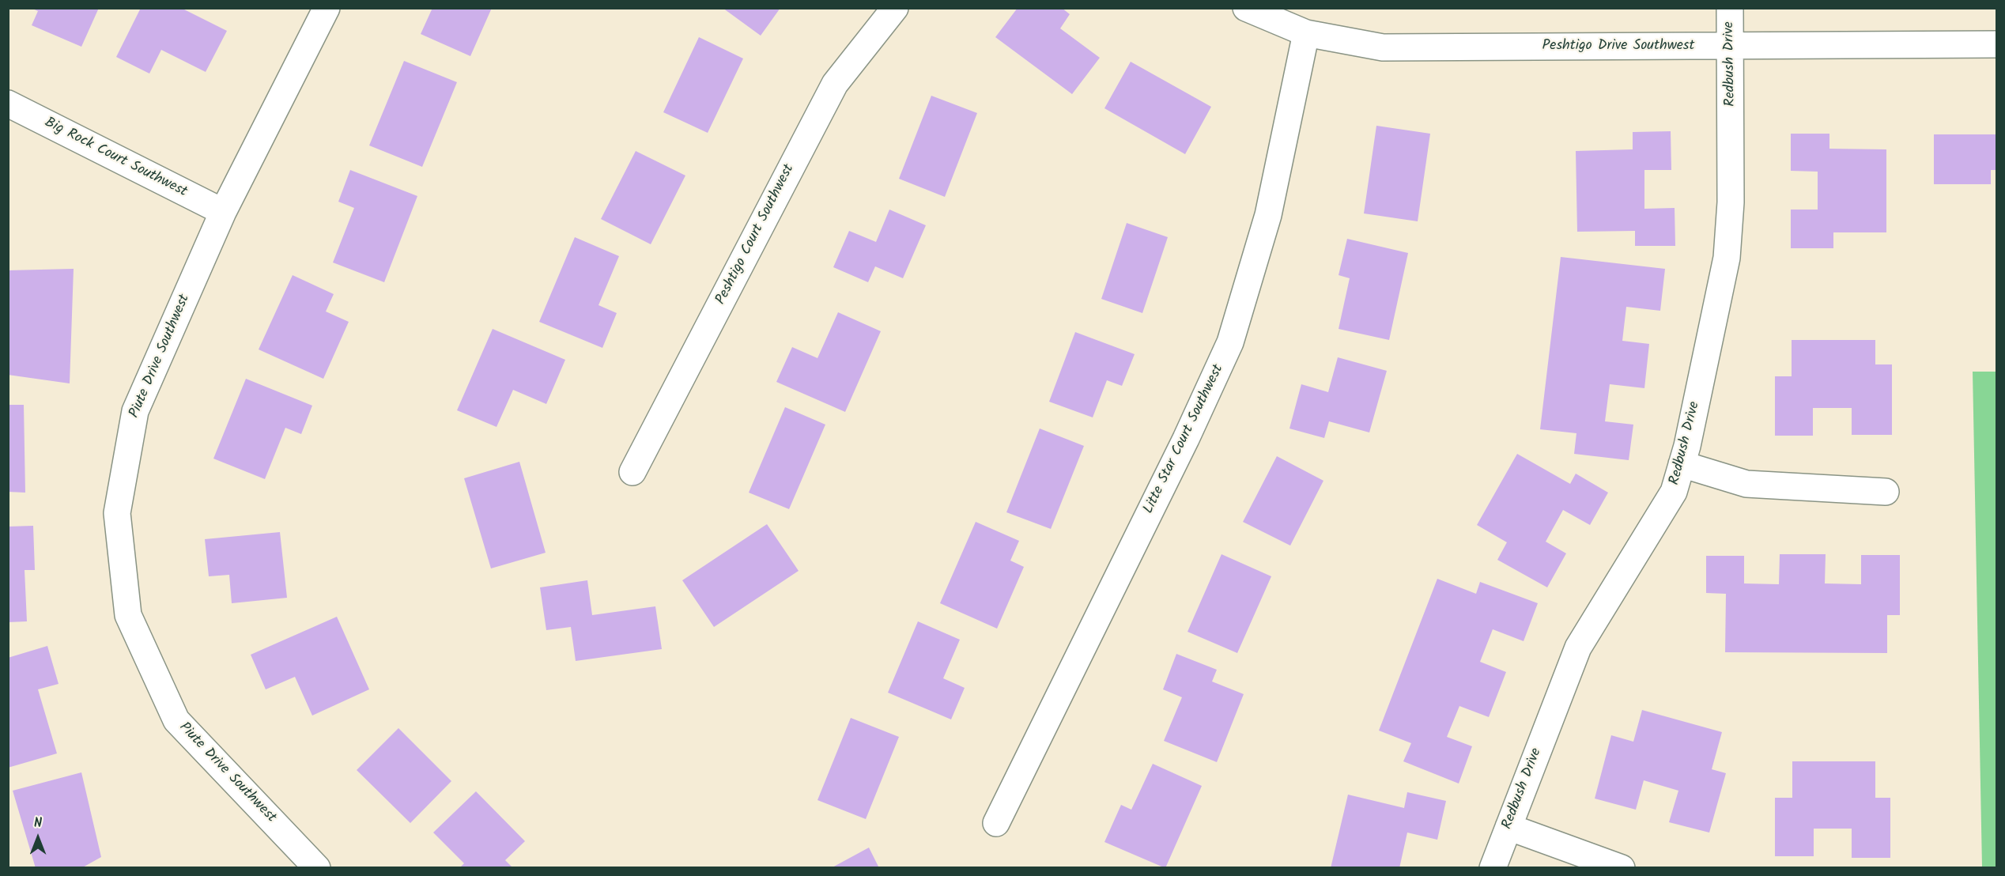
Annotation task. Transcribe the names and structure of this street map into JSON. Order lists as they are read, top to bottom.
{
  "streets": {
    "street": [
      "Peshtigo Drive Southwest",
      "Redbush Drive",
      "Big Rock Court Southwest",
      "Peshtigo Court Southwest",
      "Piute Drive Southwest",
      "Litte Star Court Southwest"
    ]
  },
  "crossings": [
    ["Peshtigo Drive Southwest", "Redbush Drive"],
    ["Peshtigo Drive Southwest", "Litte Star Court Southwest"],
    ["Big Rock Court Southwest", "Piute Drive Southwest"]
  ],
  "north": "top"
}
